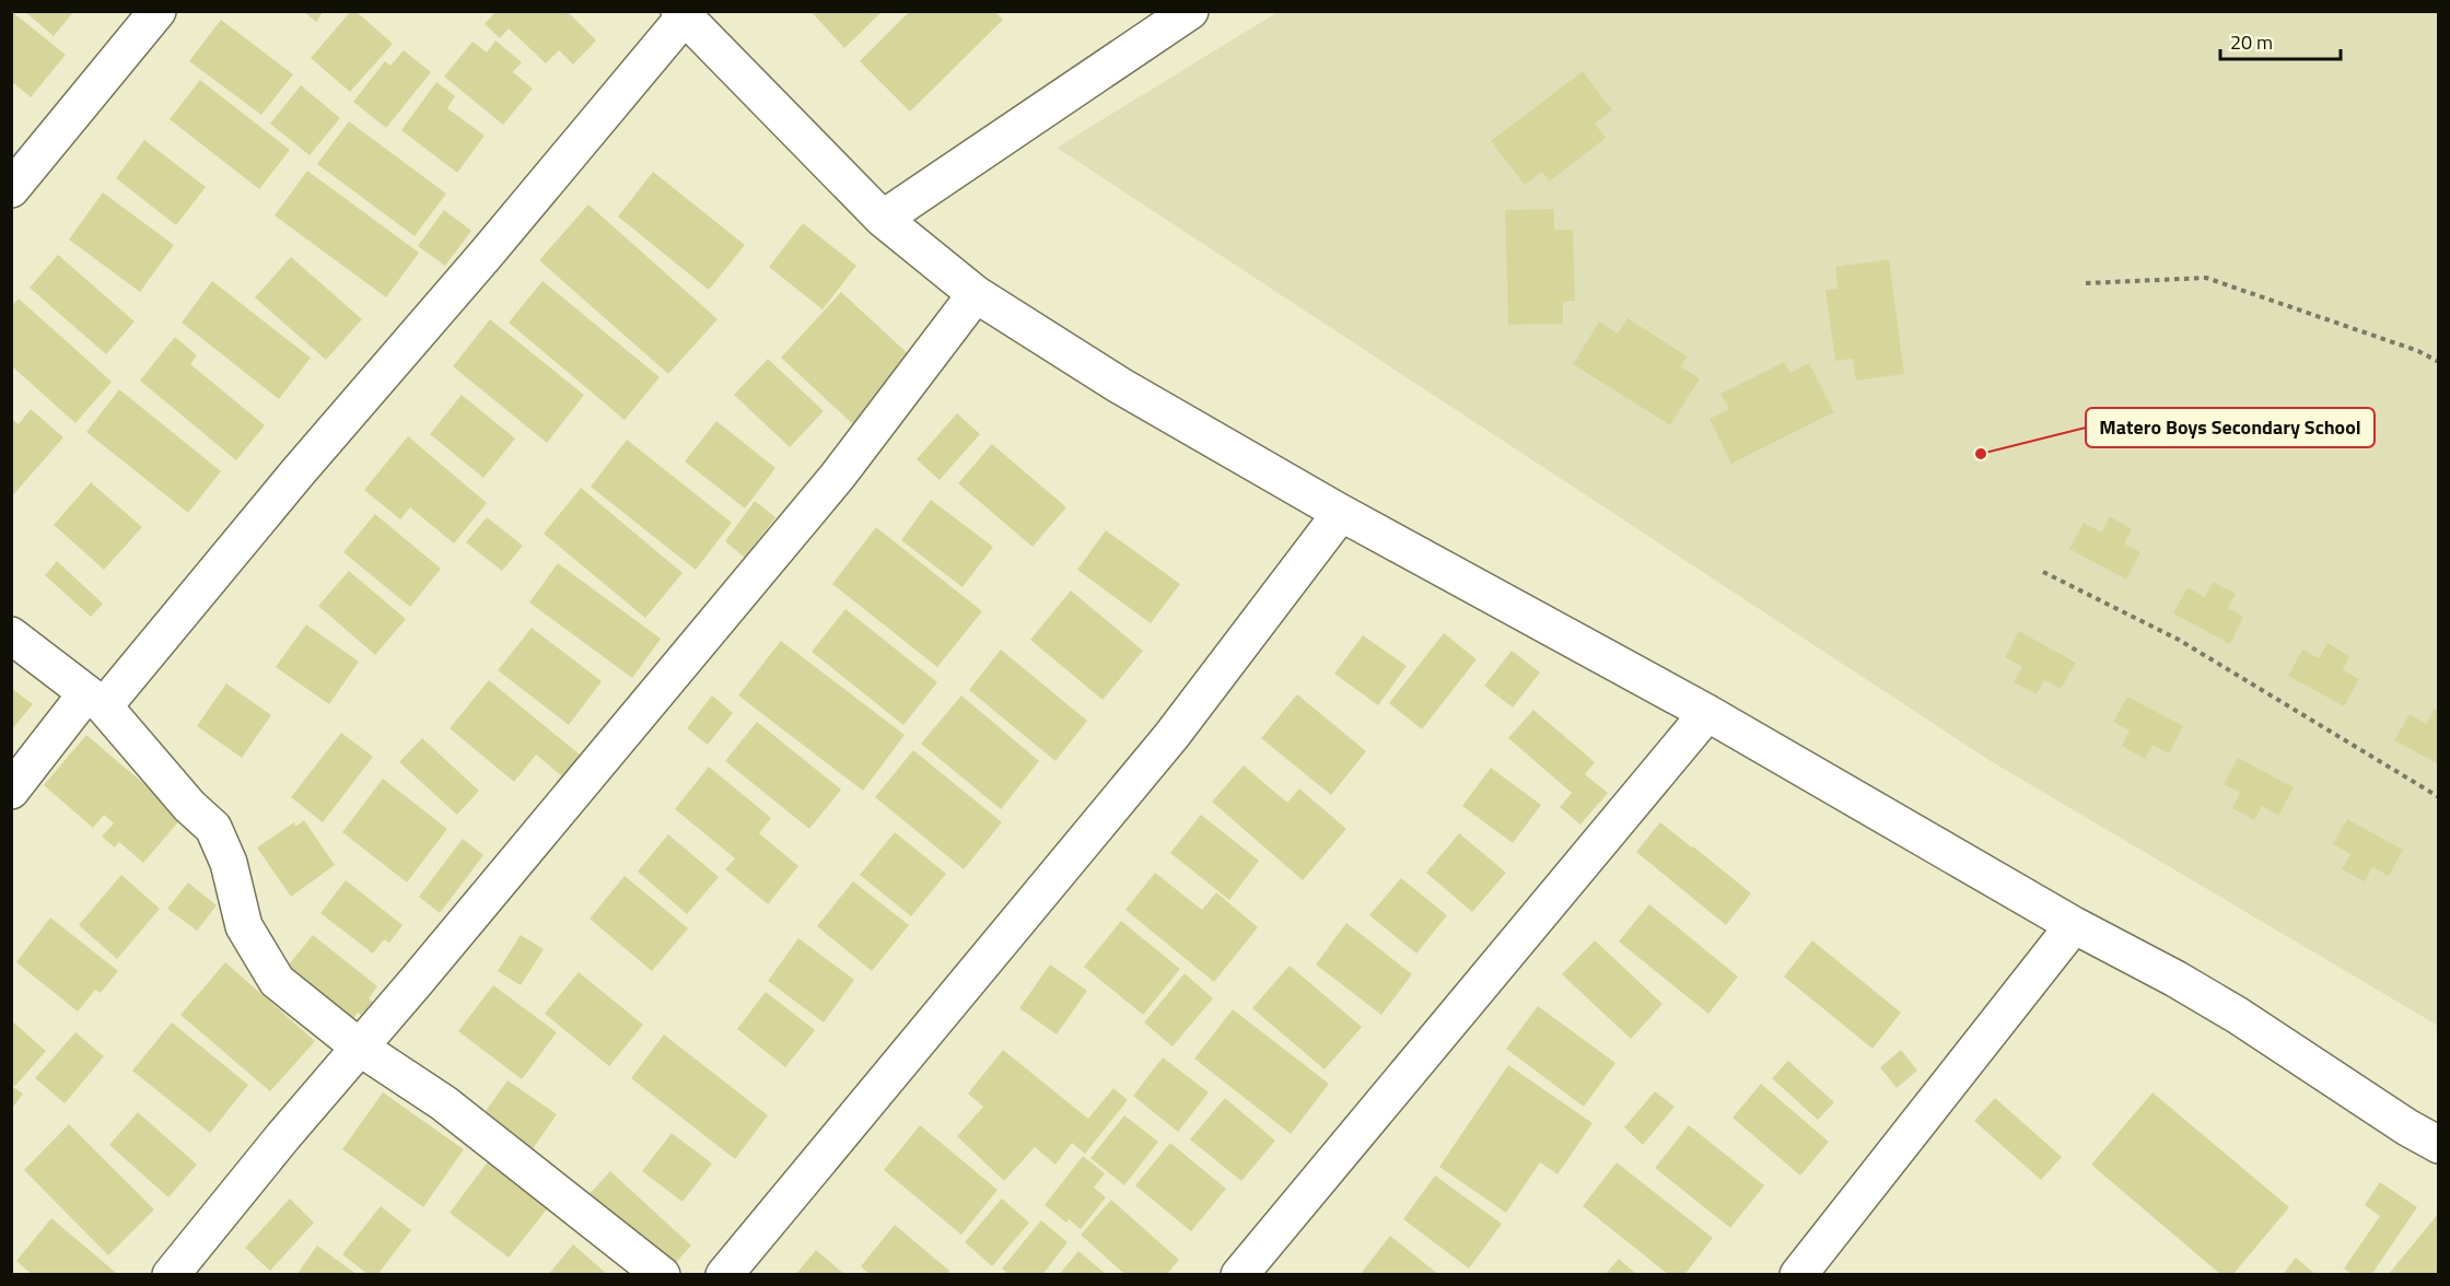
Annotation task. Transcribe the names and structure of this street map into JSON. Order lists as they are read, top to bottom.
{
  "places": ["Matero Boys Secondary School"],
  "scale_bar": "20 m"
}
